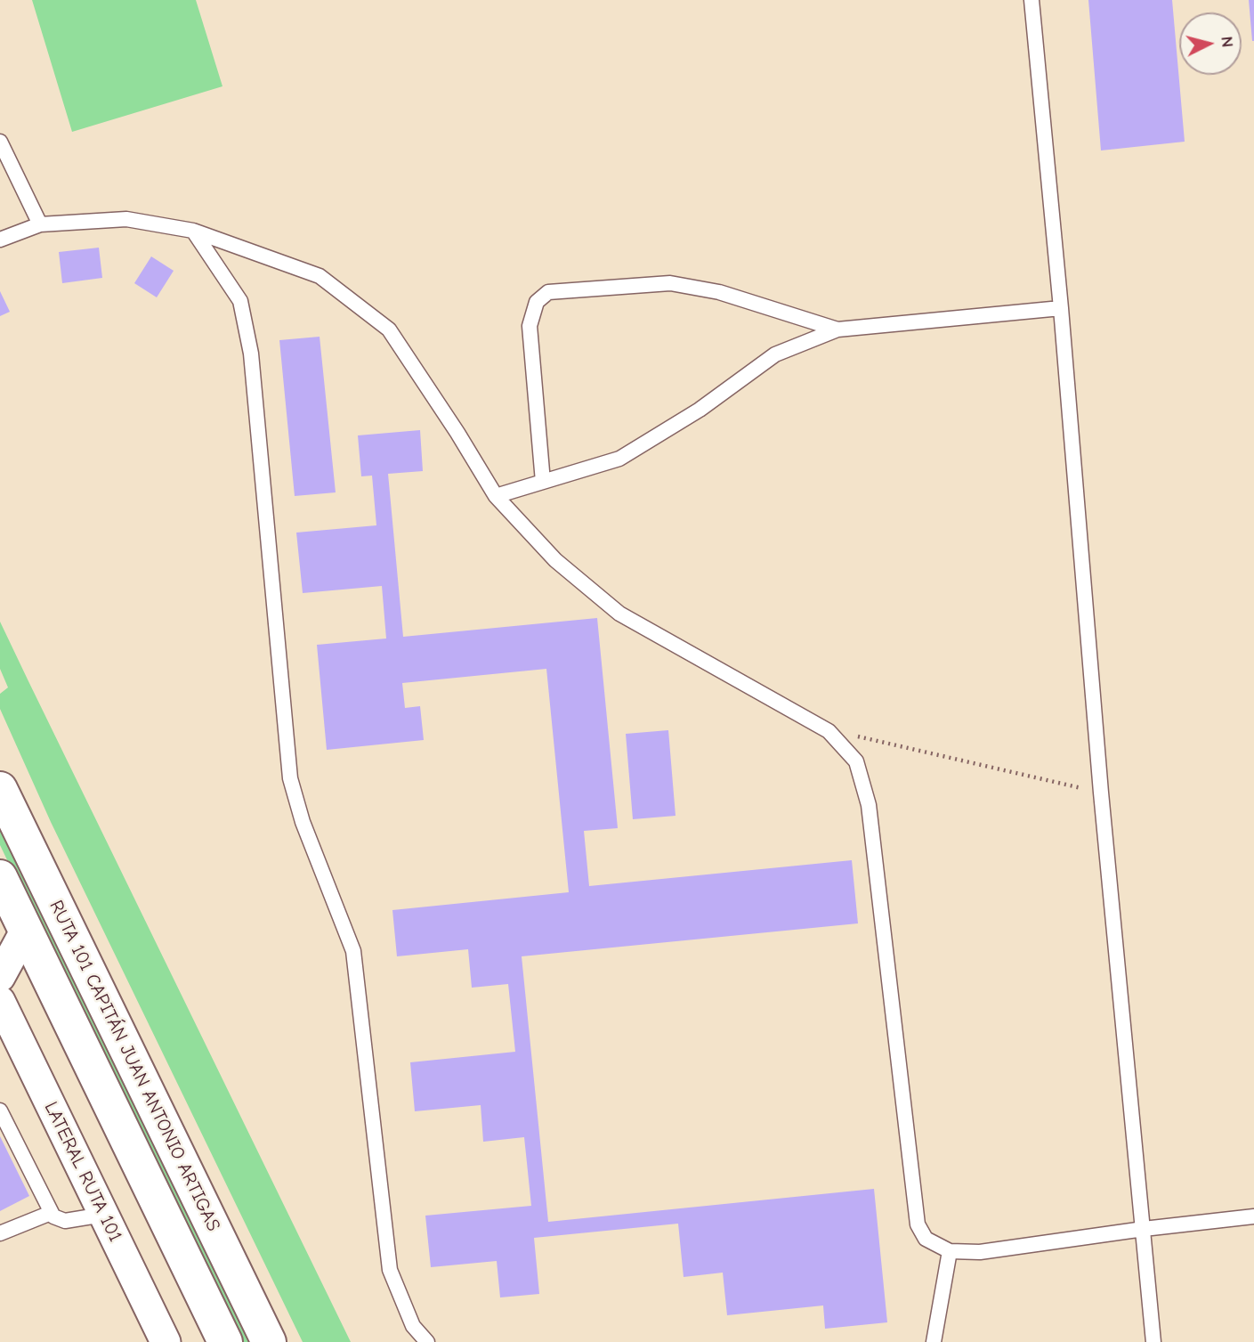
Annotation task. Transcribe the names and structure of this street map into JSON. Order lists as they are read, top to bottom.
{
  "streets": {
    "highway": ["RUTA 101 CAPITÁN JUAN ANTONIO ARTIGAS"],
    "street": ["LATERAL RUTA 101"]
  },
  "north": "right"
}
